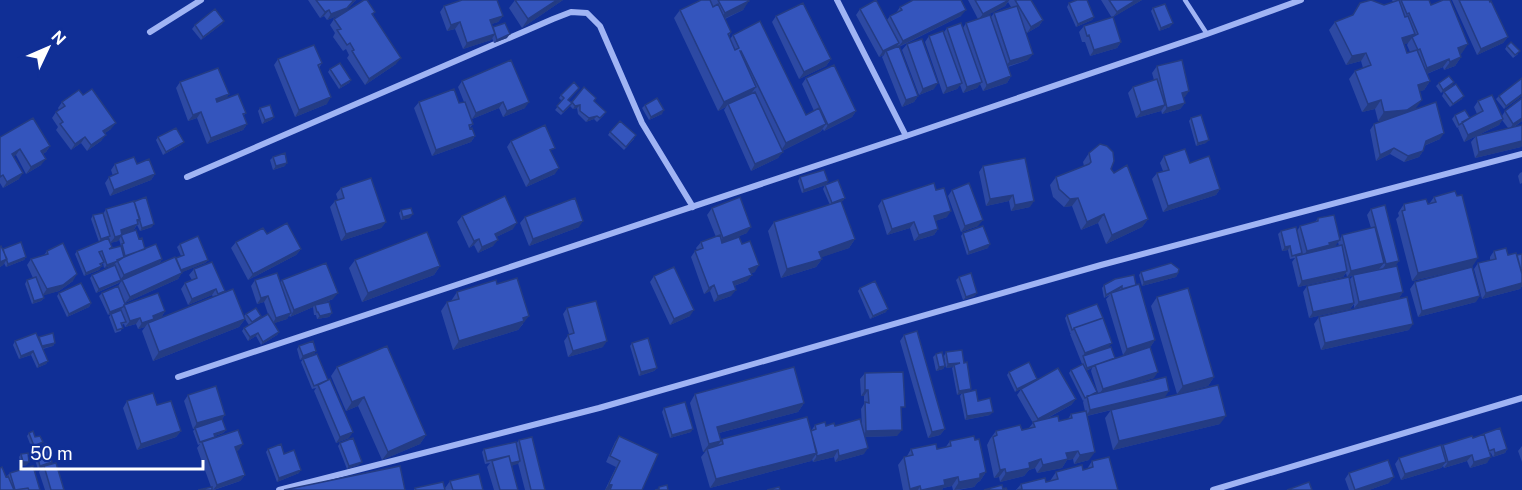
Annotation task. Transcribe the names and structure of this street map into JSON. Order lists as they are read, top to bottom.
{
  "scale_bar": "50 m",
  "north": "top right"
}
